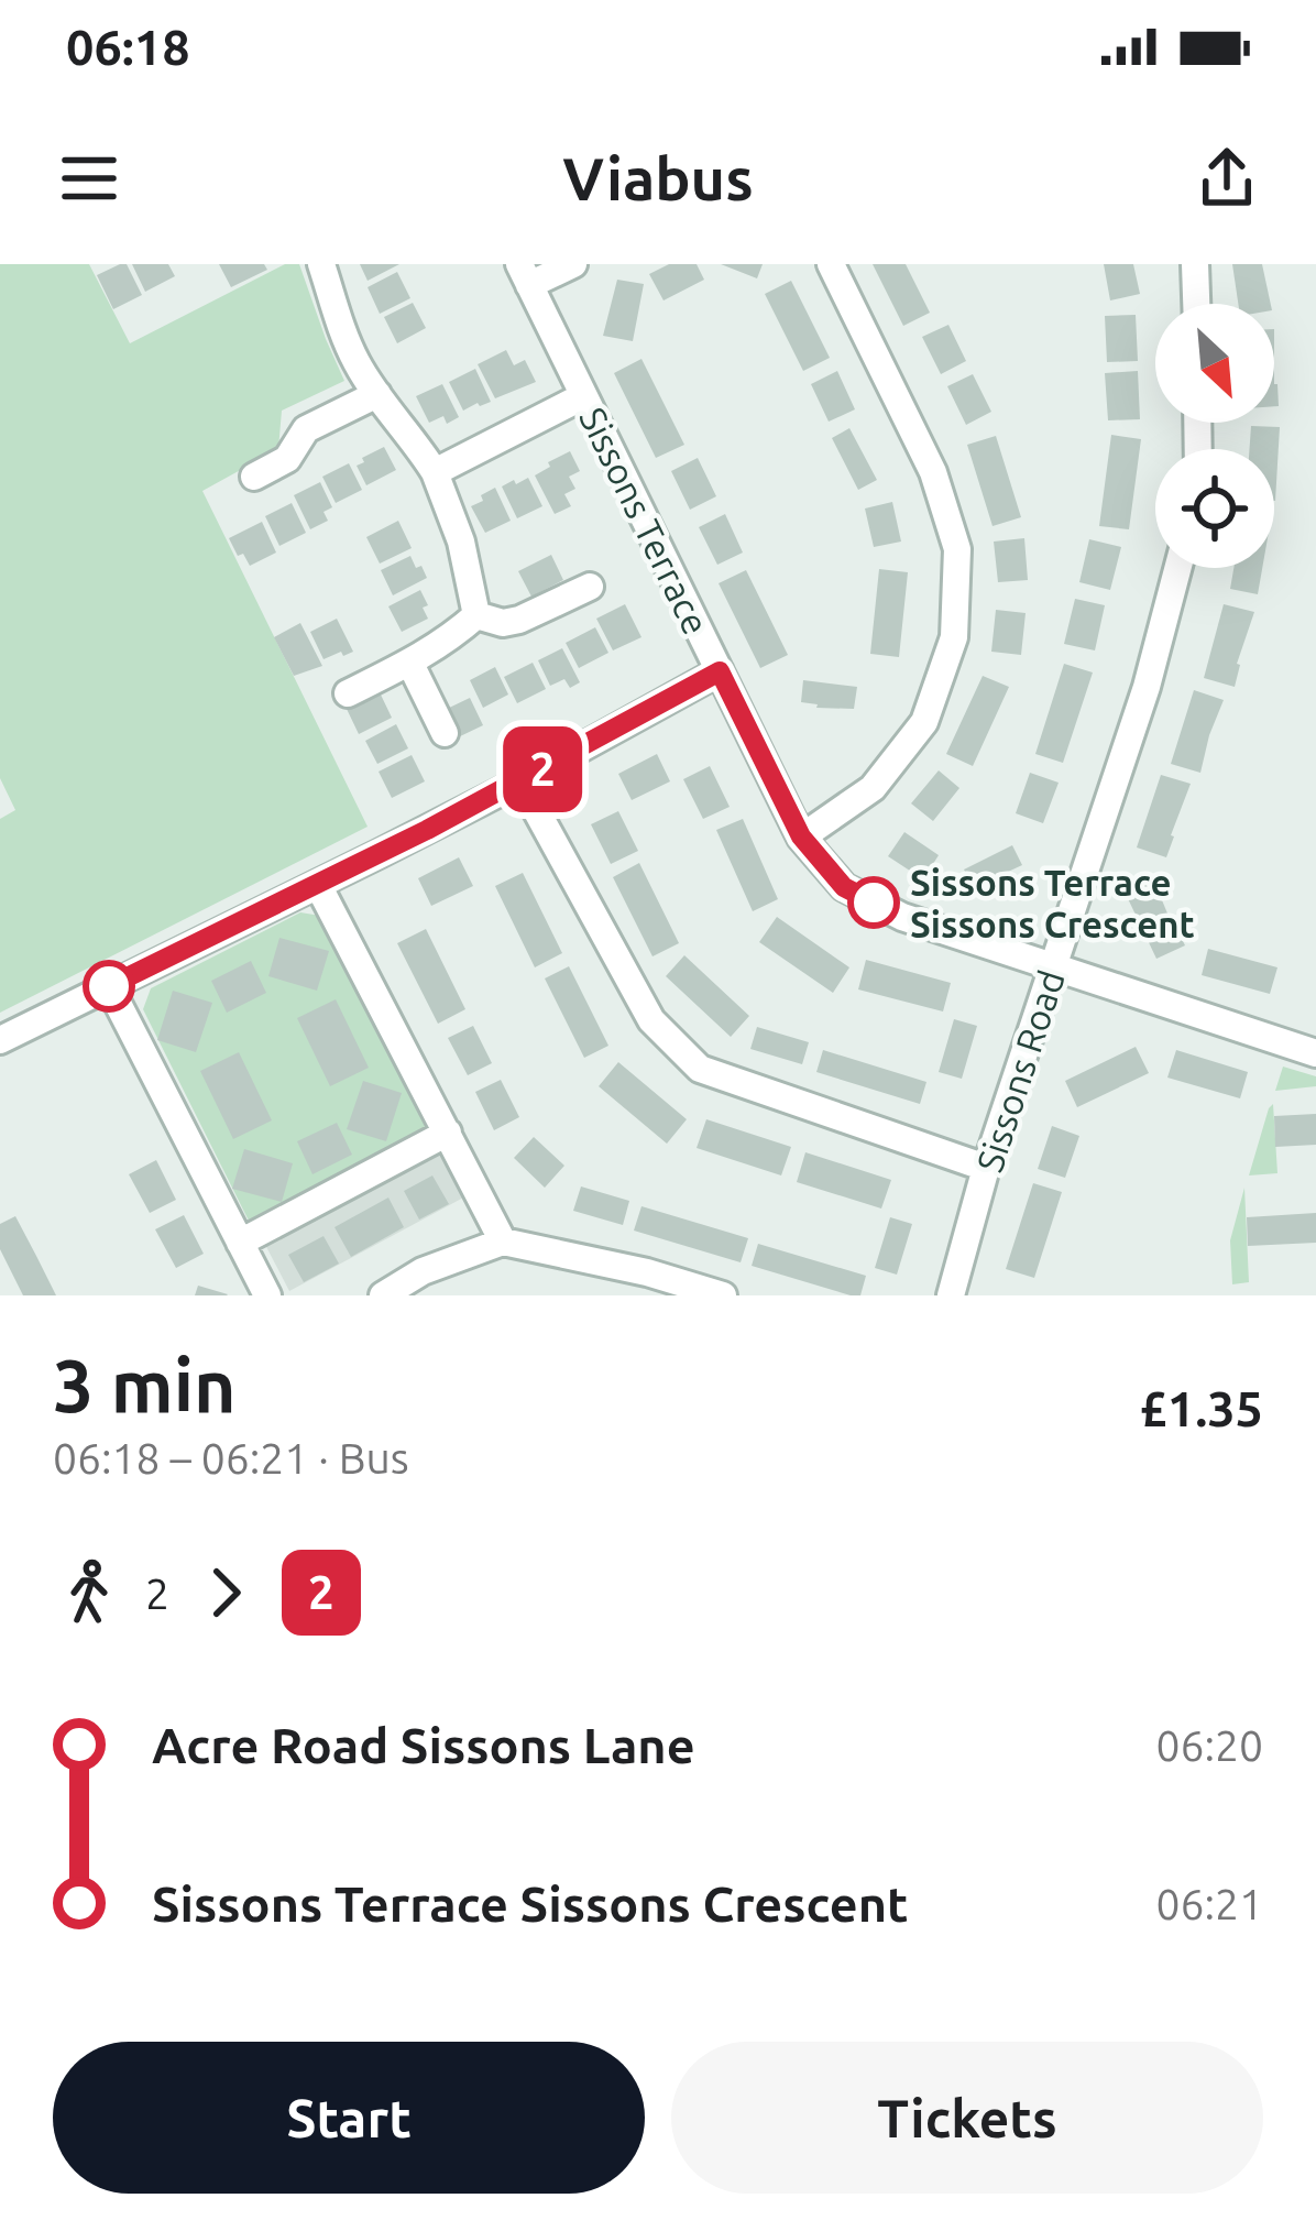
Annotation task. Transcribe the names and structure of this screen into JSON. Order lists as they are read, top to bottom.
{
  "streets": {
    "street": ["Sissons Terrace", "Sissons Road"]
  },
  "crossings": [
    ["Sissons Terrace", "Sissons Road"]
  ],
  "places": ["Sissons Terrace Sissons Crescent"],
  "lines": ["bus line 2"],
  "north": "bottom right",
  "page": {
    "status": "06:18",
    "header": "Viabus",
    "on_map": "2",
    "heading": ["3 min", "06:18 – 06:21 · Bus", "£1.35"],
    "legs": ["2", "2"],
    "list": [
      {
        "name": "Acre Road Sissons Lane",
        "value": "06:20"
      },
      {
        "name": "Sissons Terrace Sissons Crescent",
        "value": "06:21"
      }
    ],
    "buttons": ["Start", "Tickets"]
  }
}
